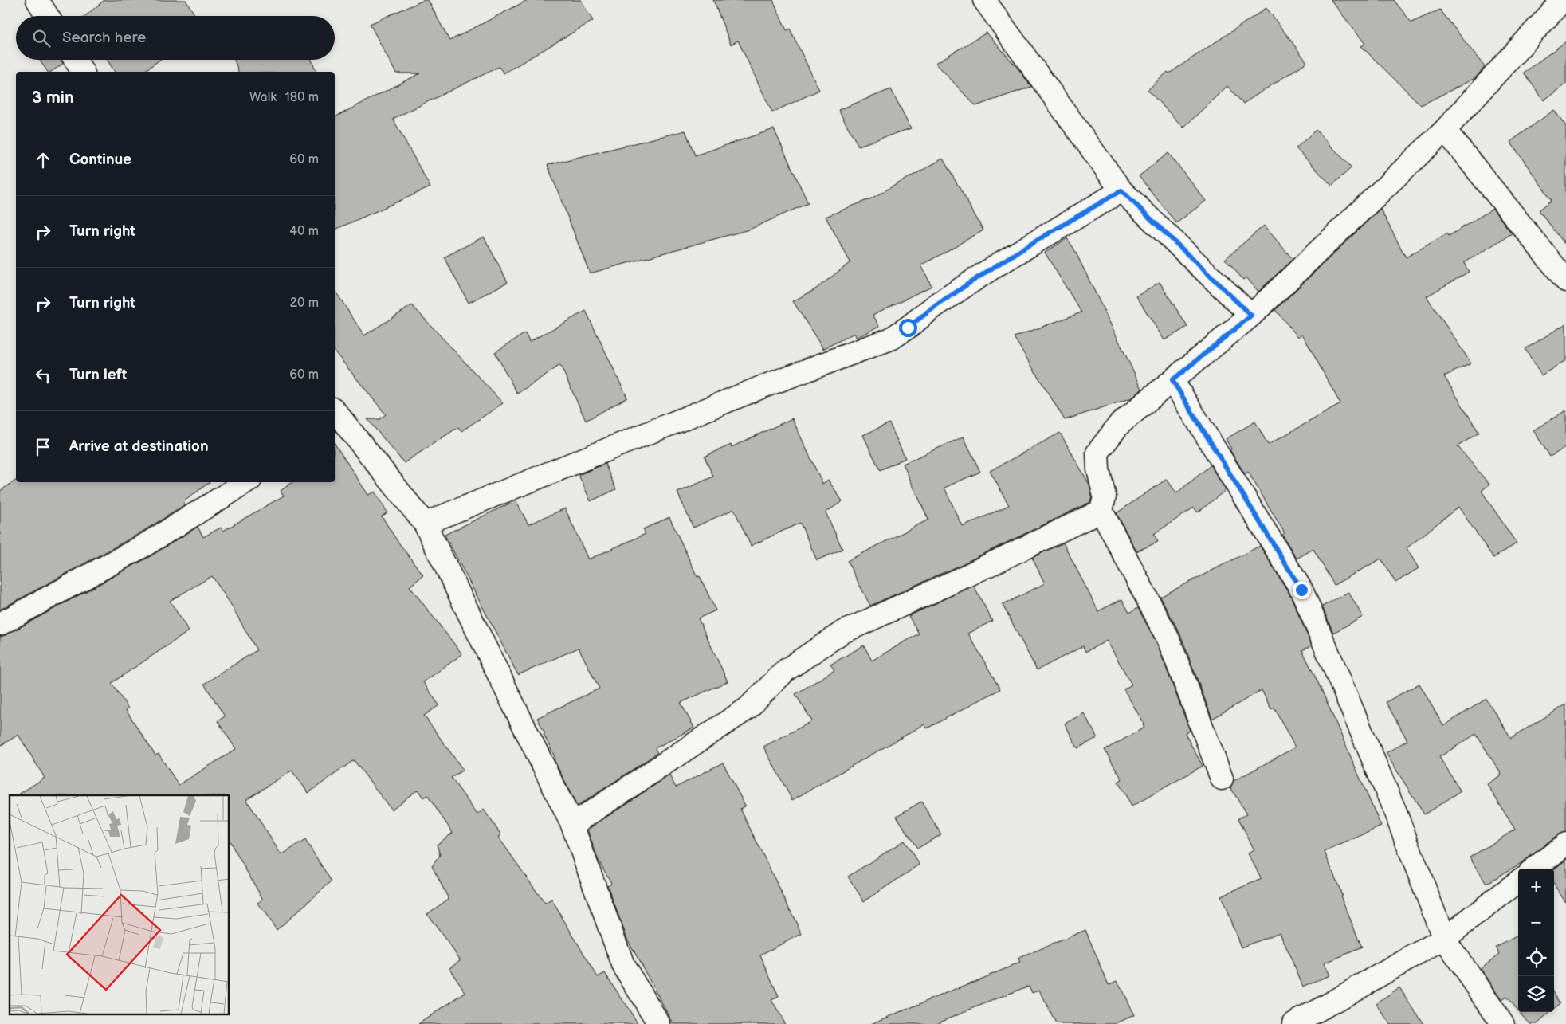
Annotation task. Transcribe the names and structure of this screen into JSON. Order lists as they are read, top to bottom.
{
  "page": {
    "search": "Search here",
    "heading": ["3 min", "Walk · 180 m"],
    "list": [
      ["Continue", "60 m"],
      ["Turn right", "40 m"],
      ["Turn right", "20 m"],
      ["Turn left", "60 m"],
      "Arrive at destination"
    ],
    "map_buttons": ["+", "−"]
  }
}
